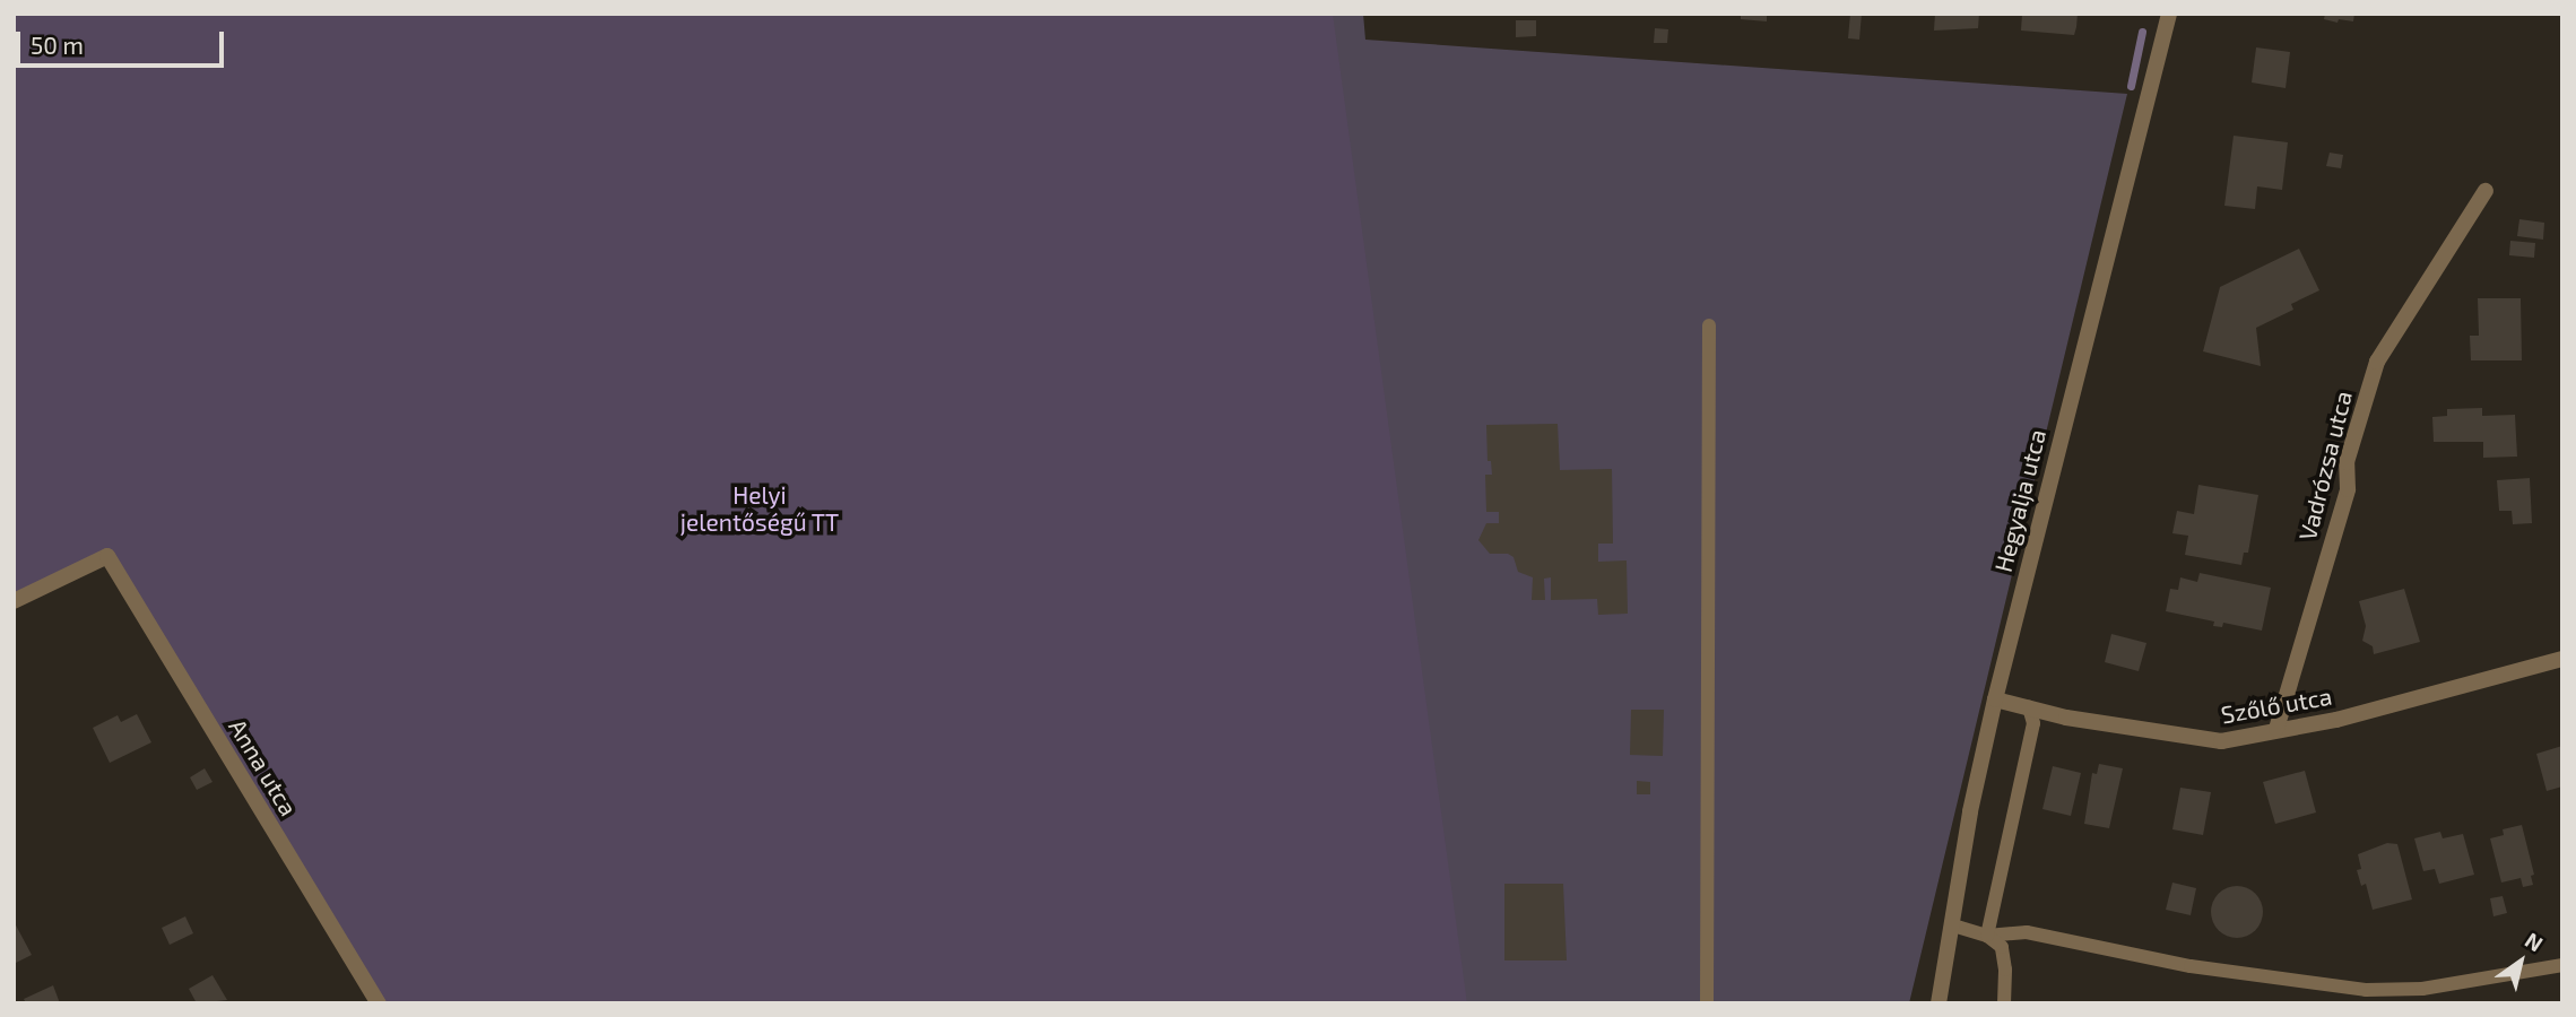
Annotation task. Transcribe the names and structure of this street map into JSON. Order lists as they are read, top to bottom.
{
  "streets": {
    "street": [
      "Vadrózsa utca",
      "Hegyalja utca",
      "Szőlő utca",
      "Anna utca"
    ]
  },
  "crossings": [
    ["Vadrózsa utca", "Szőlő utca"],
    ["Hegyalja utca", "Szőlő utca"]
  ],
  "parks": ["Helyi jelentőségű TT"],
  "scale_bar": "50 m",
  "north": "top right"
}
